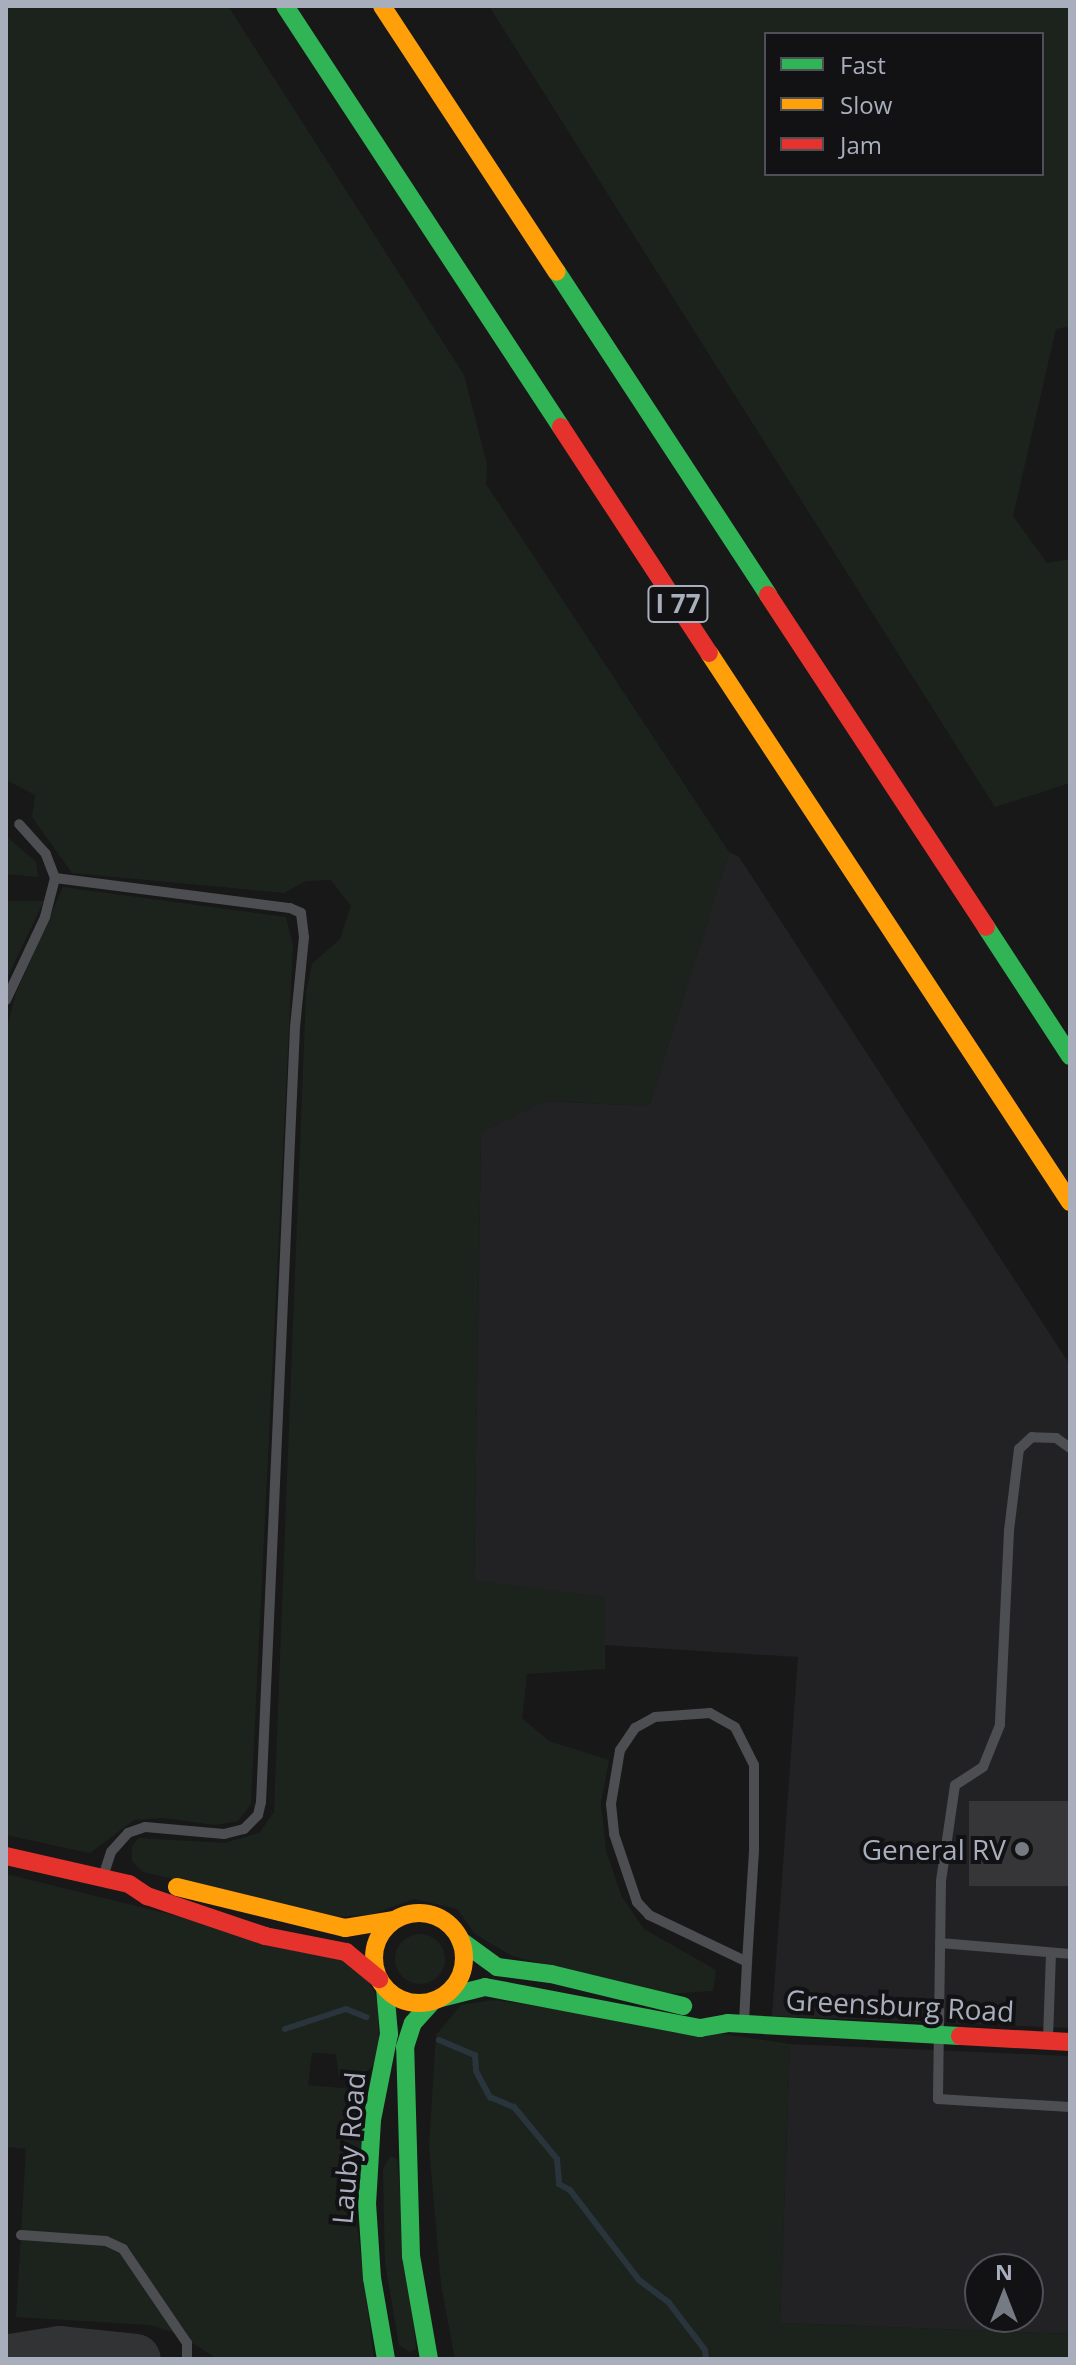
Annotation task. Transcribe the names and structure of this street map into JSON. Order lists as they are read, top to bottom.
{
  "streets": {
    "main road": ["I 77", "Greensburg Road", "Lauby Road"]
  },
  "crossings": [
    ["Greensburg Road", "Lauby Road"]
  ],
  "places": ["General RV"],
  "legend": ["Fast", "Slow", "Jam"],
  "north": "top"
}
